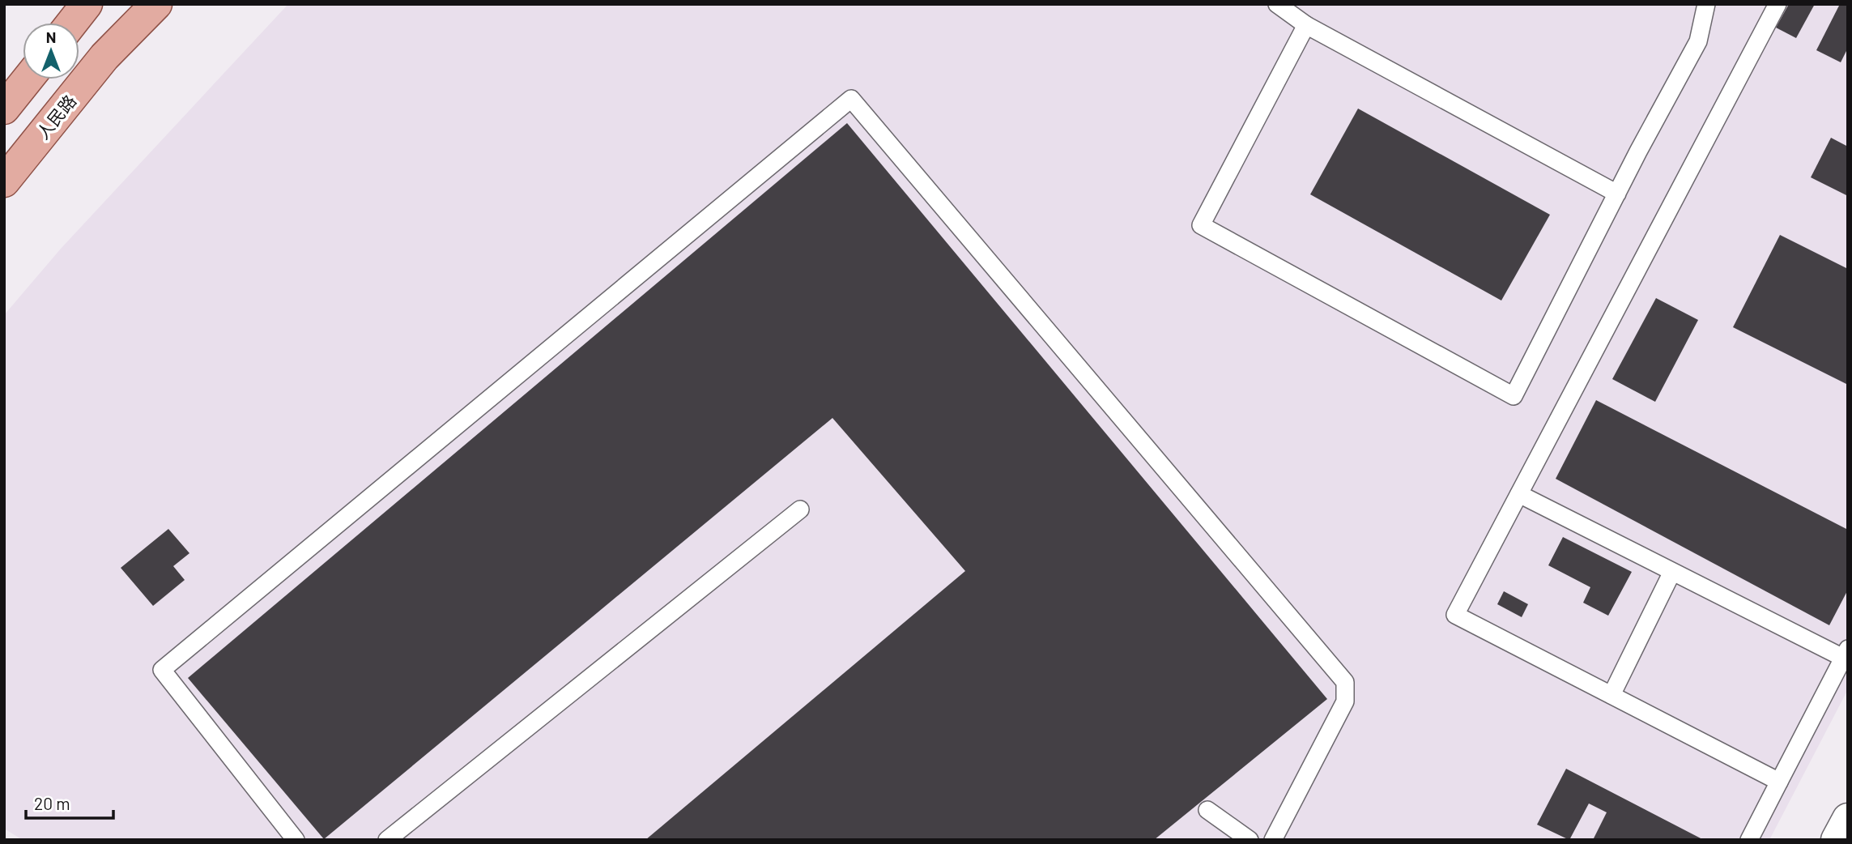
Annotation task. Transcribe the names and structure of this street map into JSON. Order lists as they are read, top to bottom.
{
  "streets": {
    "main road": ["人民路"]
  },
  "scale_bar": "20 m",
  "north": "top"
}
